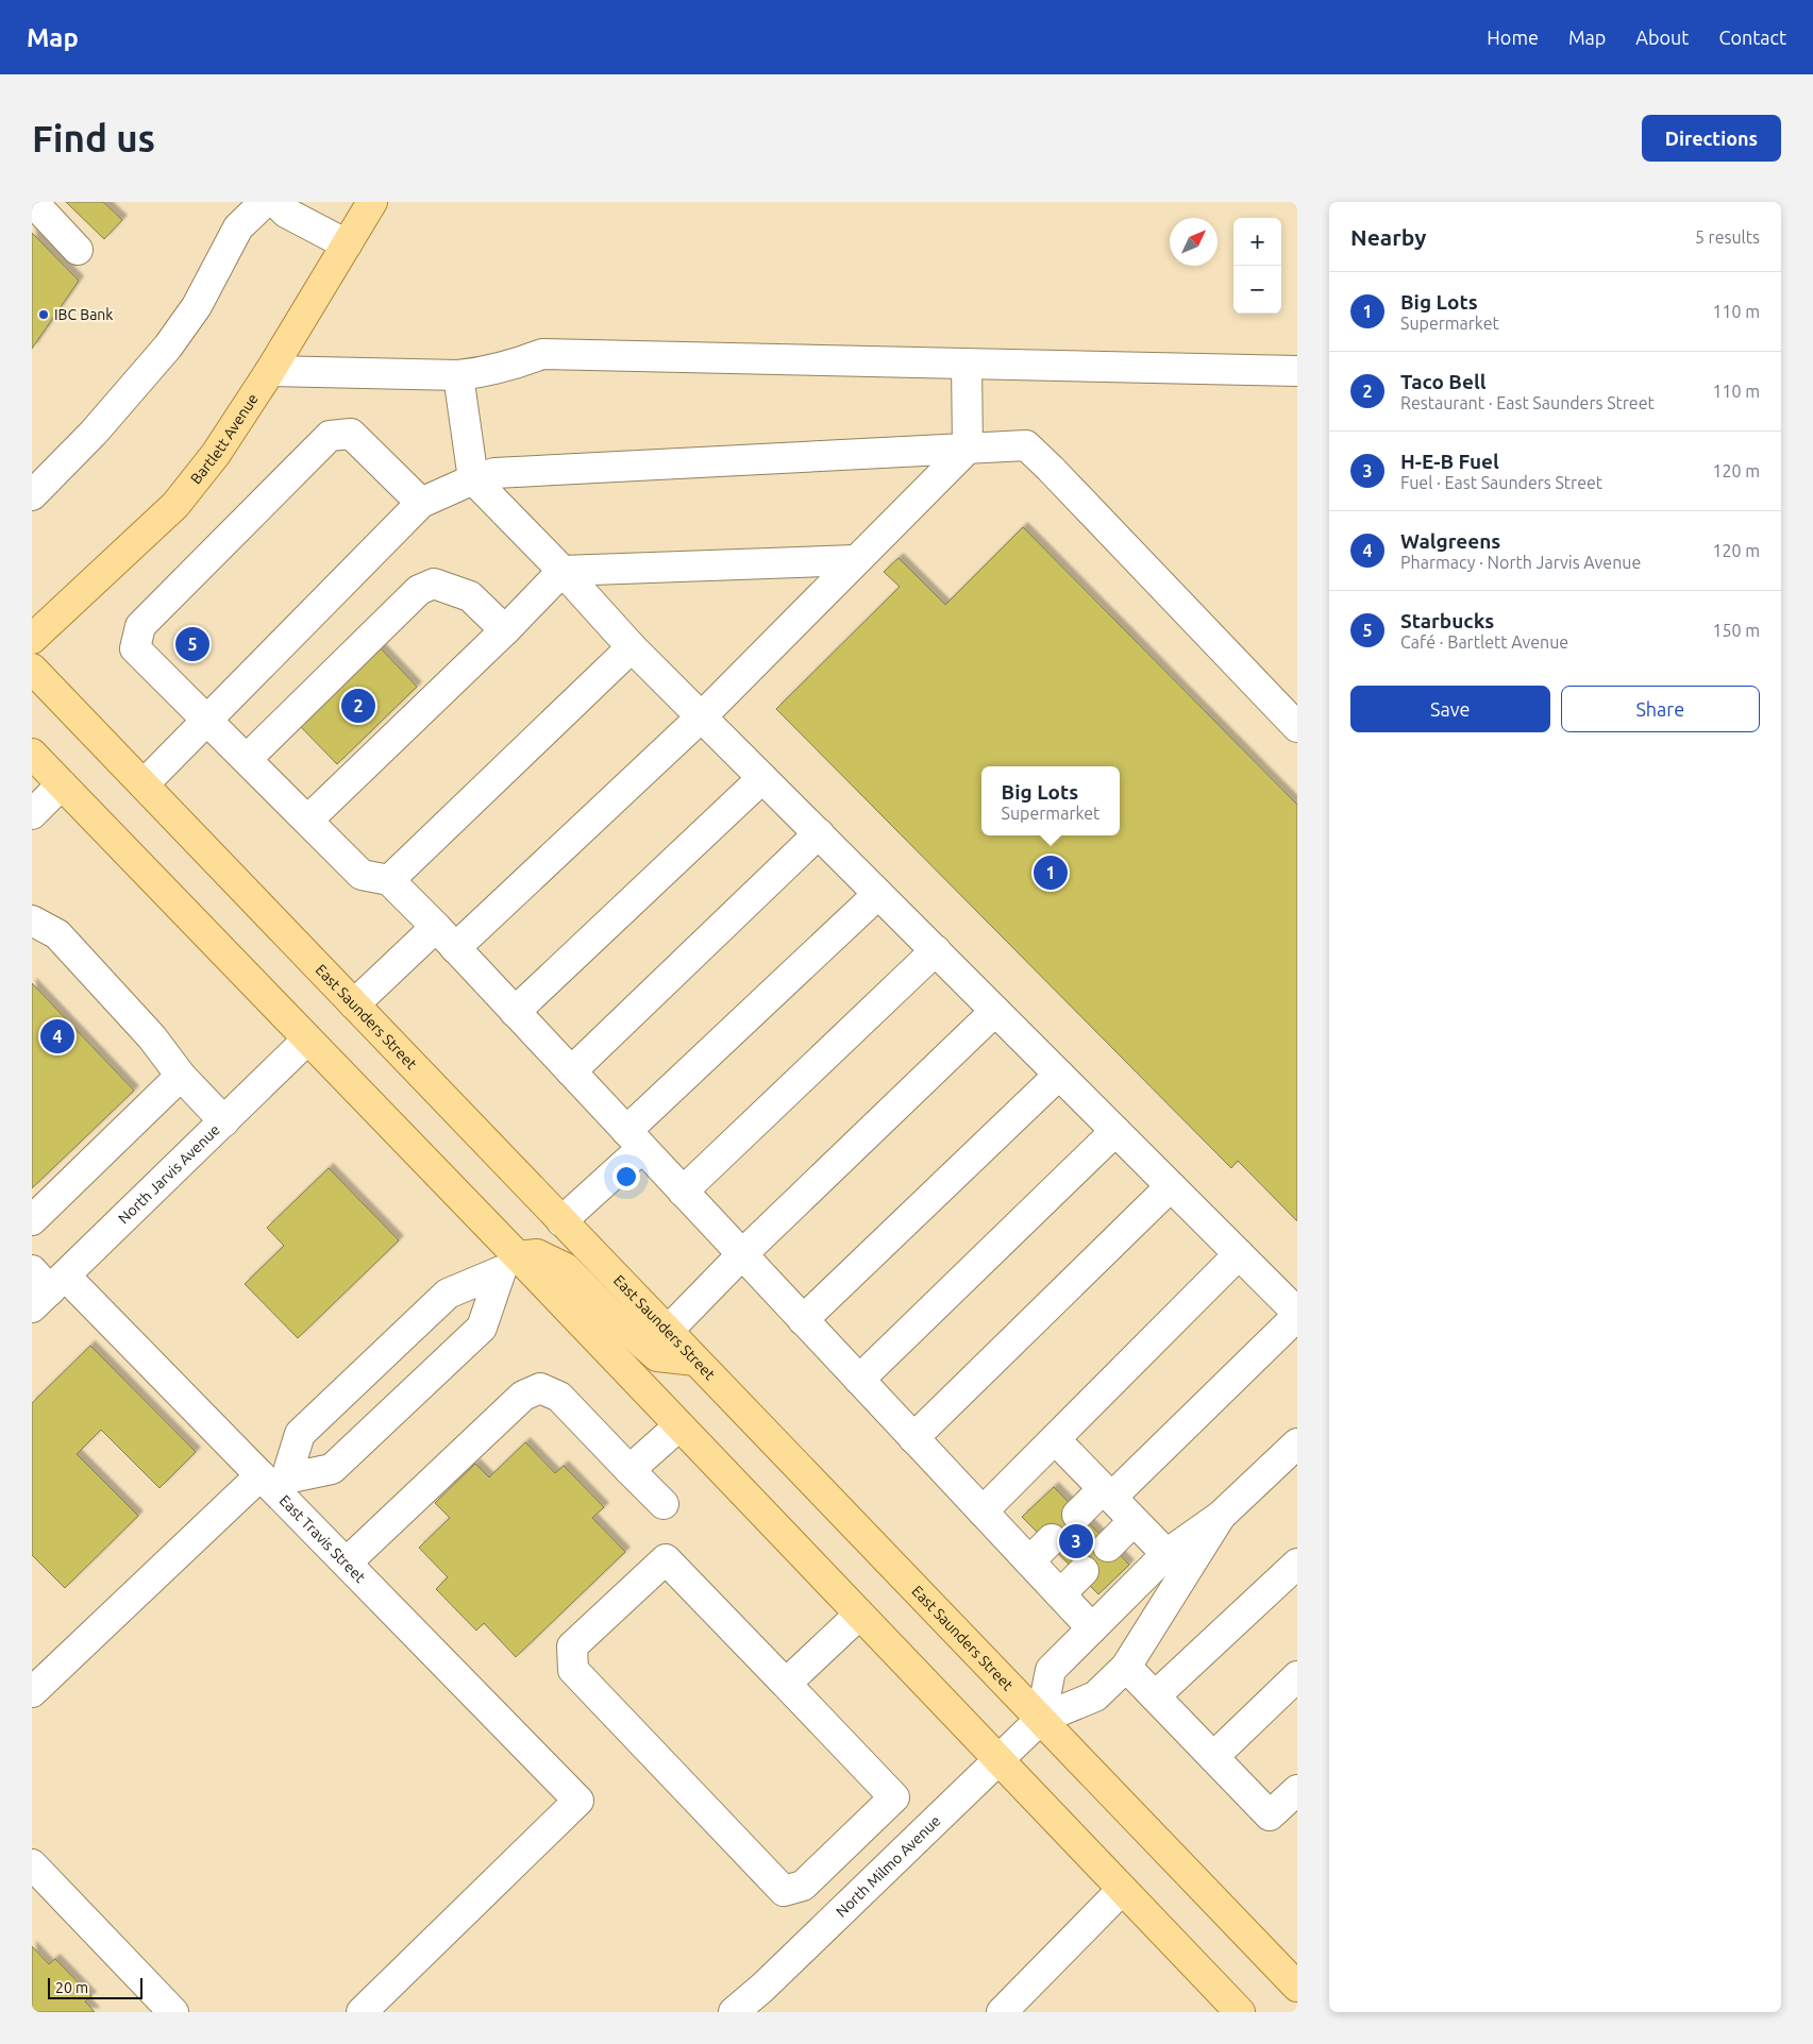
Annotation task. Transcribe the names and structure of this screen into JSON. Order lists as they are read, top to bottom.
{
  "streets": {
    "main road": ["Bartlett Avenue", "East Saunders Street"],
    "street": ["North Jarvis Avenue", "East Travis Street", "North Milmo Avenue"]
  },
  "crossings": [
    ["East Saunders Street", "North Milmo Avenue"],
    ["North Jarvis Avenue", "East Travis Street"]
  ],
  "places": ["IBC Bank"],
  "scale_bar": "20 m",
  "north": "top right",
  "page": {
    "header": "Map",
    "nav": [
      "Home",
      "Map",
      "About",
      "Contact"
    ],
    "buttons": [
      "Directions",
      ["Save", "Share"]
    ],
    "title": "Find us",
    "heading": ["Nearby", "5 results"],
    "map_buttons": ["+", "−"],
    "list": [
      {
        "mark": "1",
        "name": "Big Lots",
        "note": "Supermarket",
        "value": "110 m"
      },
      {
        "mark": "2",
        "name": "Taco Bell",
        "note": "Restaurant · East Saunders Street",
        "value": "110 m"
      },
      {
        "mark": "3",
        "name": "H-E-B Fuel",
        "note": "Fuel · East Saunders Street",
        "value": "120 m"
      },
      {
        "mark": "4",
        "name": "Walgreens",
        "note": "Pharmacy · North Jarvis Avenue",
        "value": "120 m"
      },
      {
        "mark": "5",
        "name": "Starbucks",
        "note": "Café · Bartlett Avenue",
        "value": "150 m"
      }
    ],
    "pins": [
      "5",
      "2",
      "1",
      "4",
      "3"
    ],
    "popup": ["Big Lots", "Supermarket"],
    "scale": "20 m"
  }
}
